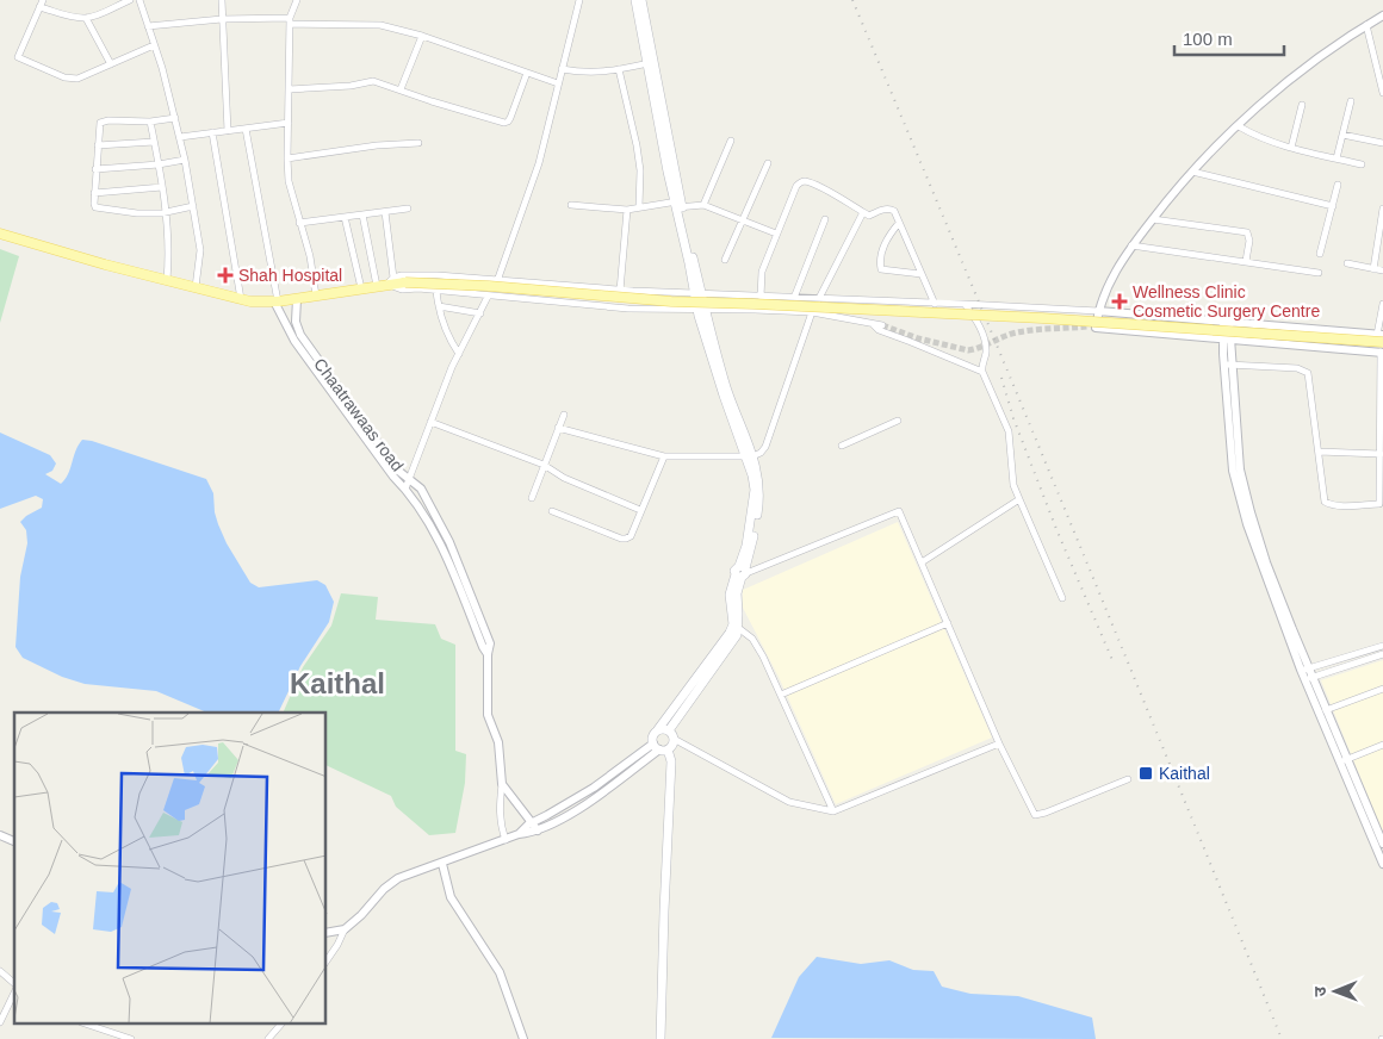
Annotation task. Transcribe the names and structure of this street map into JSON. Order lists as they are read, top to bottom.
{
  "streets": {
    "street": ["Chaatrawaas road"]
  },
  "districts": ["Kaithal"],
  "places": {
    "health": ["Shah Hospital", "Wellness Clinic Cosmetic Surgery Centre"],
    "transit": ["Kaithal"]
  },
  "scale_bar": "100 m",
  "north": "left"
}
